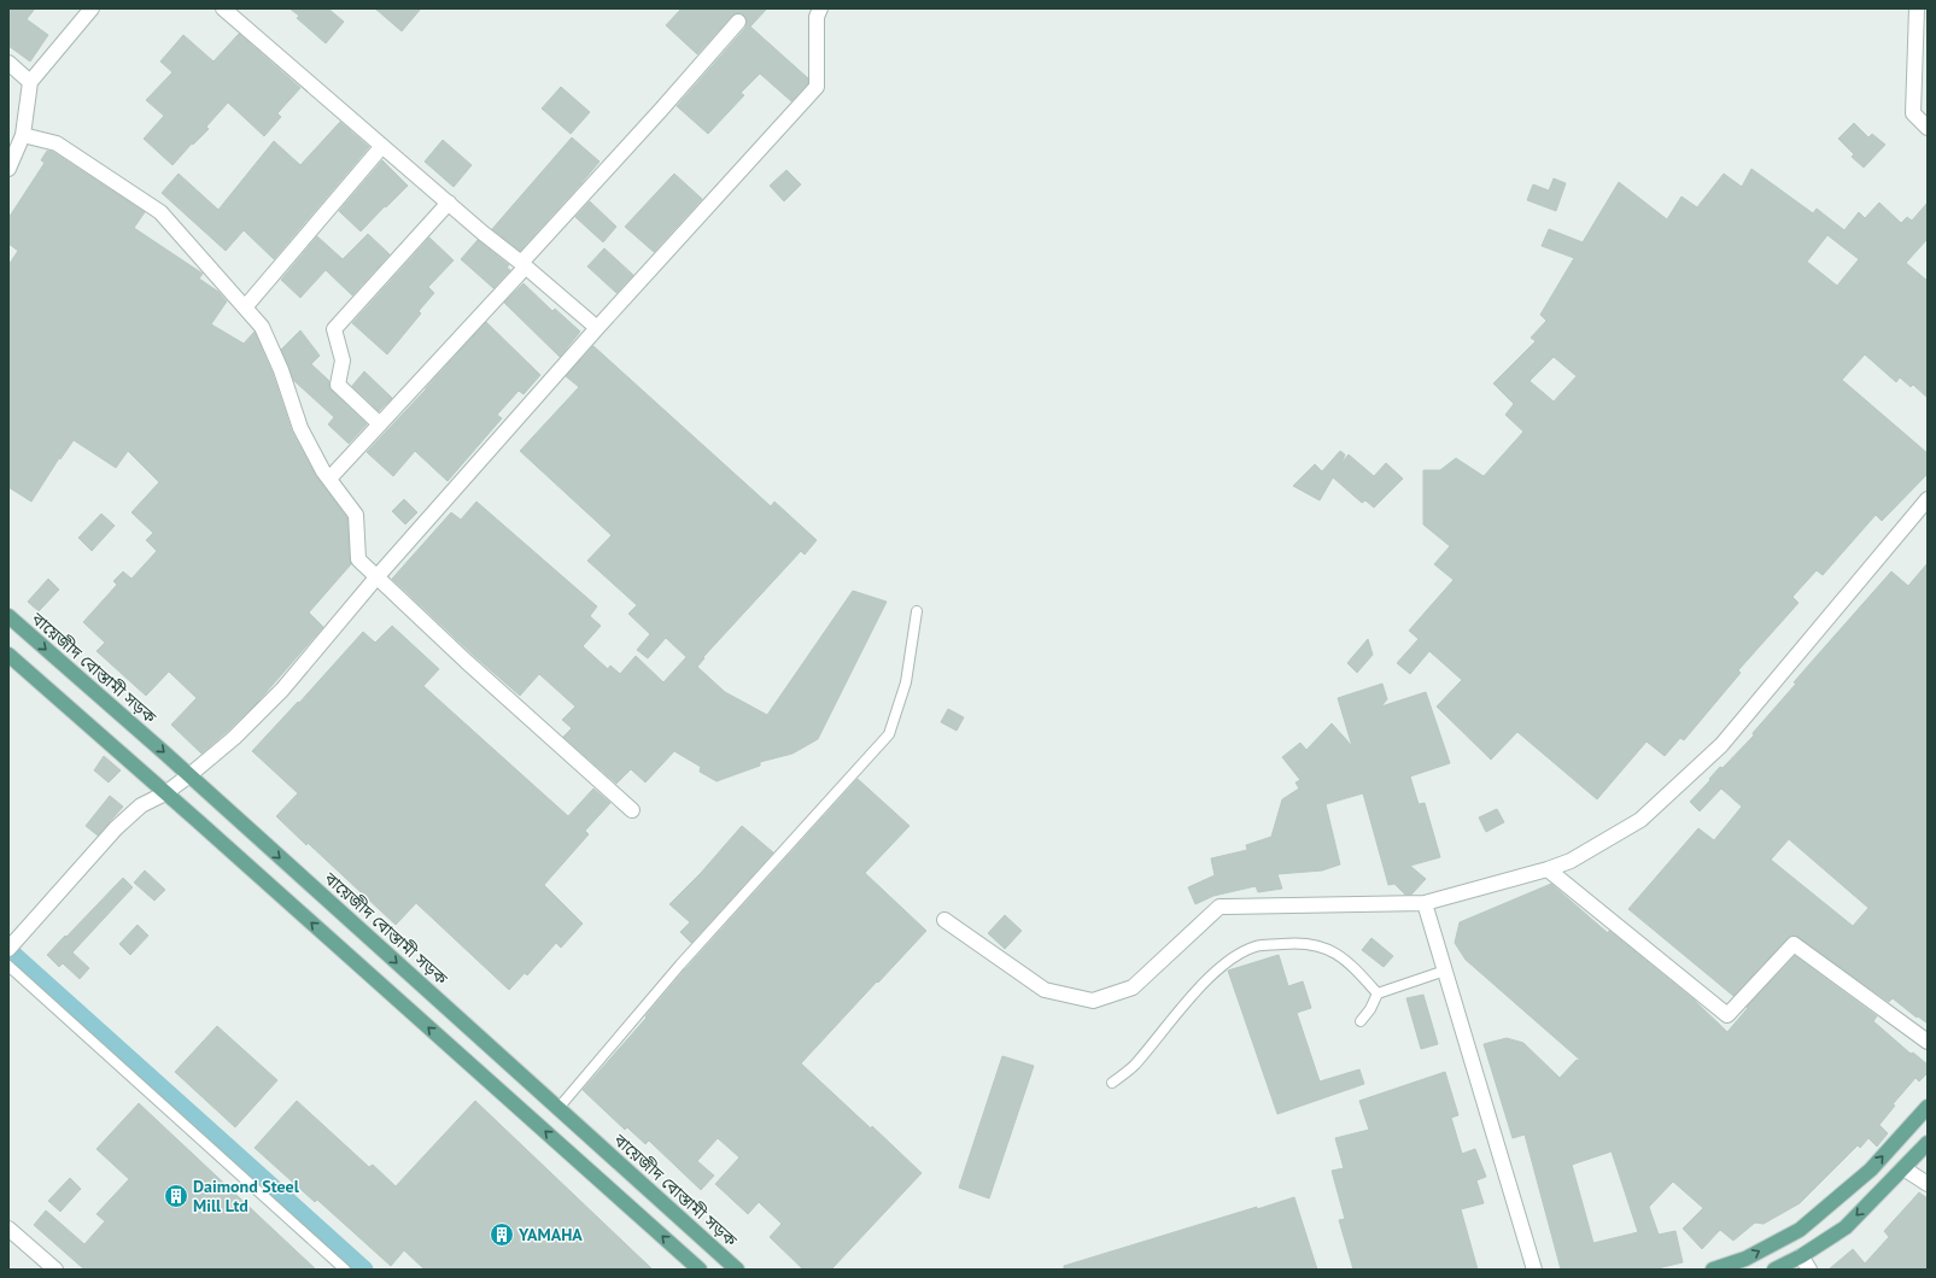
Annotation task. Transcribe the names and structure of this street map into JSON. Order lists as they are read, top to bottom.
{
  "streets": {
    "main road": ["বায়েজীদ বোস্তামী সড়ক"]
  },
  "places": {
    "building": ["Daimond Steel Mill Ltd", "YAMAHA"]
  }
}
